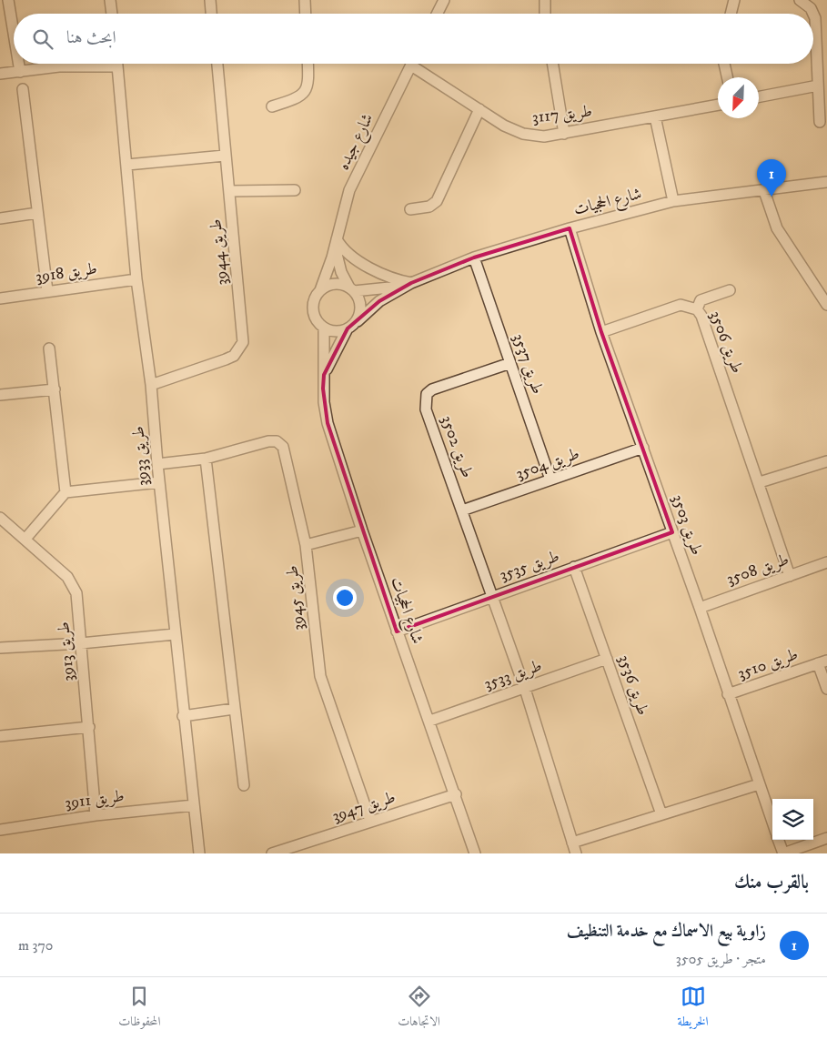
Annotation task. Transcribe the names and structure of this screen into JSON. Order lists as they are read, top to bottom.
{
  "streets": {
    "street": [
      "طريق 3117",
      "شارع جيده",
      "شارع الحجيات",
      "طريق 3944",
      "طريق 3918",
      "طريق 3506",
      "طريق 3537",
      "طريق 3502",
      "طريق 3933",
      "طريق 3504",
      "طريق 3503",
      "طريق 3535",
      "طريق 3508",
      "طريق 3945",
      "طريق 3913",
      "طريق 3510",
      "طريق 3533",
      "طريق 3536",
      "طريق 3911",
      "طريق 3947"
    ]
  },
  "crossings": [
    ["شارع جيده", "شارع الحجيات"],
    ["شارع الحجيات", "طريق 3537"],
    ["شارع الحجيات", "طريق 3503"],
    ["شارع الحجيات", "طريق 3535"],
    ["شارع الحجيات", "طريق 3533"],
    ["شارع الحجيات", "طريق 3947"],
    ["طريق 3944", "طريق 3933"],
    ["طريق 3918", "طريق 3933"],
    ["طريق 3506", "طريق 3503"],
    ["طريق 3506", "طريق 3508"],
    ["طريق 3537", "طريق 3502"],
    ["طريق 3537", "طريق 3504"],
    ["طريق 3502", "طريق 3504"],
    ["طريق 3502", "طريق 3535"],
    ["طريق 3933", "طريق 3945"],
    ["طريق 3933", "طريق 3911"],
    ["طريق 3504", "طريق 3503"],
    ["طريق 3503", "طريق 3535"],
    ["طريق 3503", "طريق 3508"],
    ["طريق 3503", "طريق 3510"],
    ["طريق 3535", "طريق 3536"],
    ["طريق 3945", "طريق 3947"],
    ["طريق 3913", "طريق 3911"],
    ["طريق 3533", "طريق 3536"]
  ],
  "north": "bottom left",
  "page": {
    "search": "ابحث هنا",
    "pins": "1",
    "heading": "بالقرب منك",
    "list": [
      {
        "mark": "1",
        "name": "زاوية بيع الاسماك مع خدمة التنظيف",
        "note": "متجر · طريق 3505",
        "value": "370 m"
      }
    ],
    "nav": ["الخريطة", "الاتجاهات", "المحفوظات"]
  }
}
